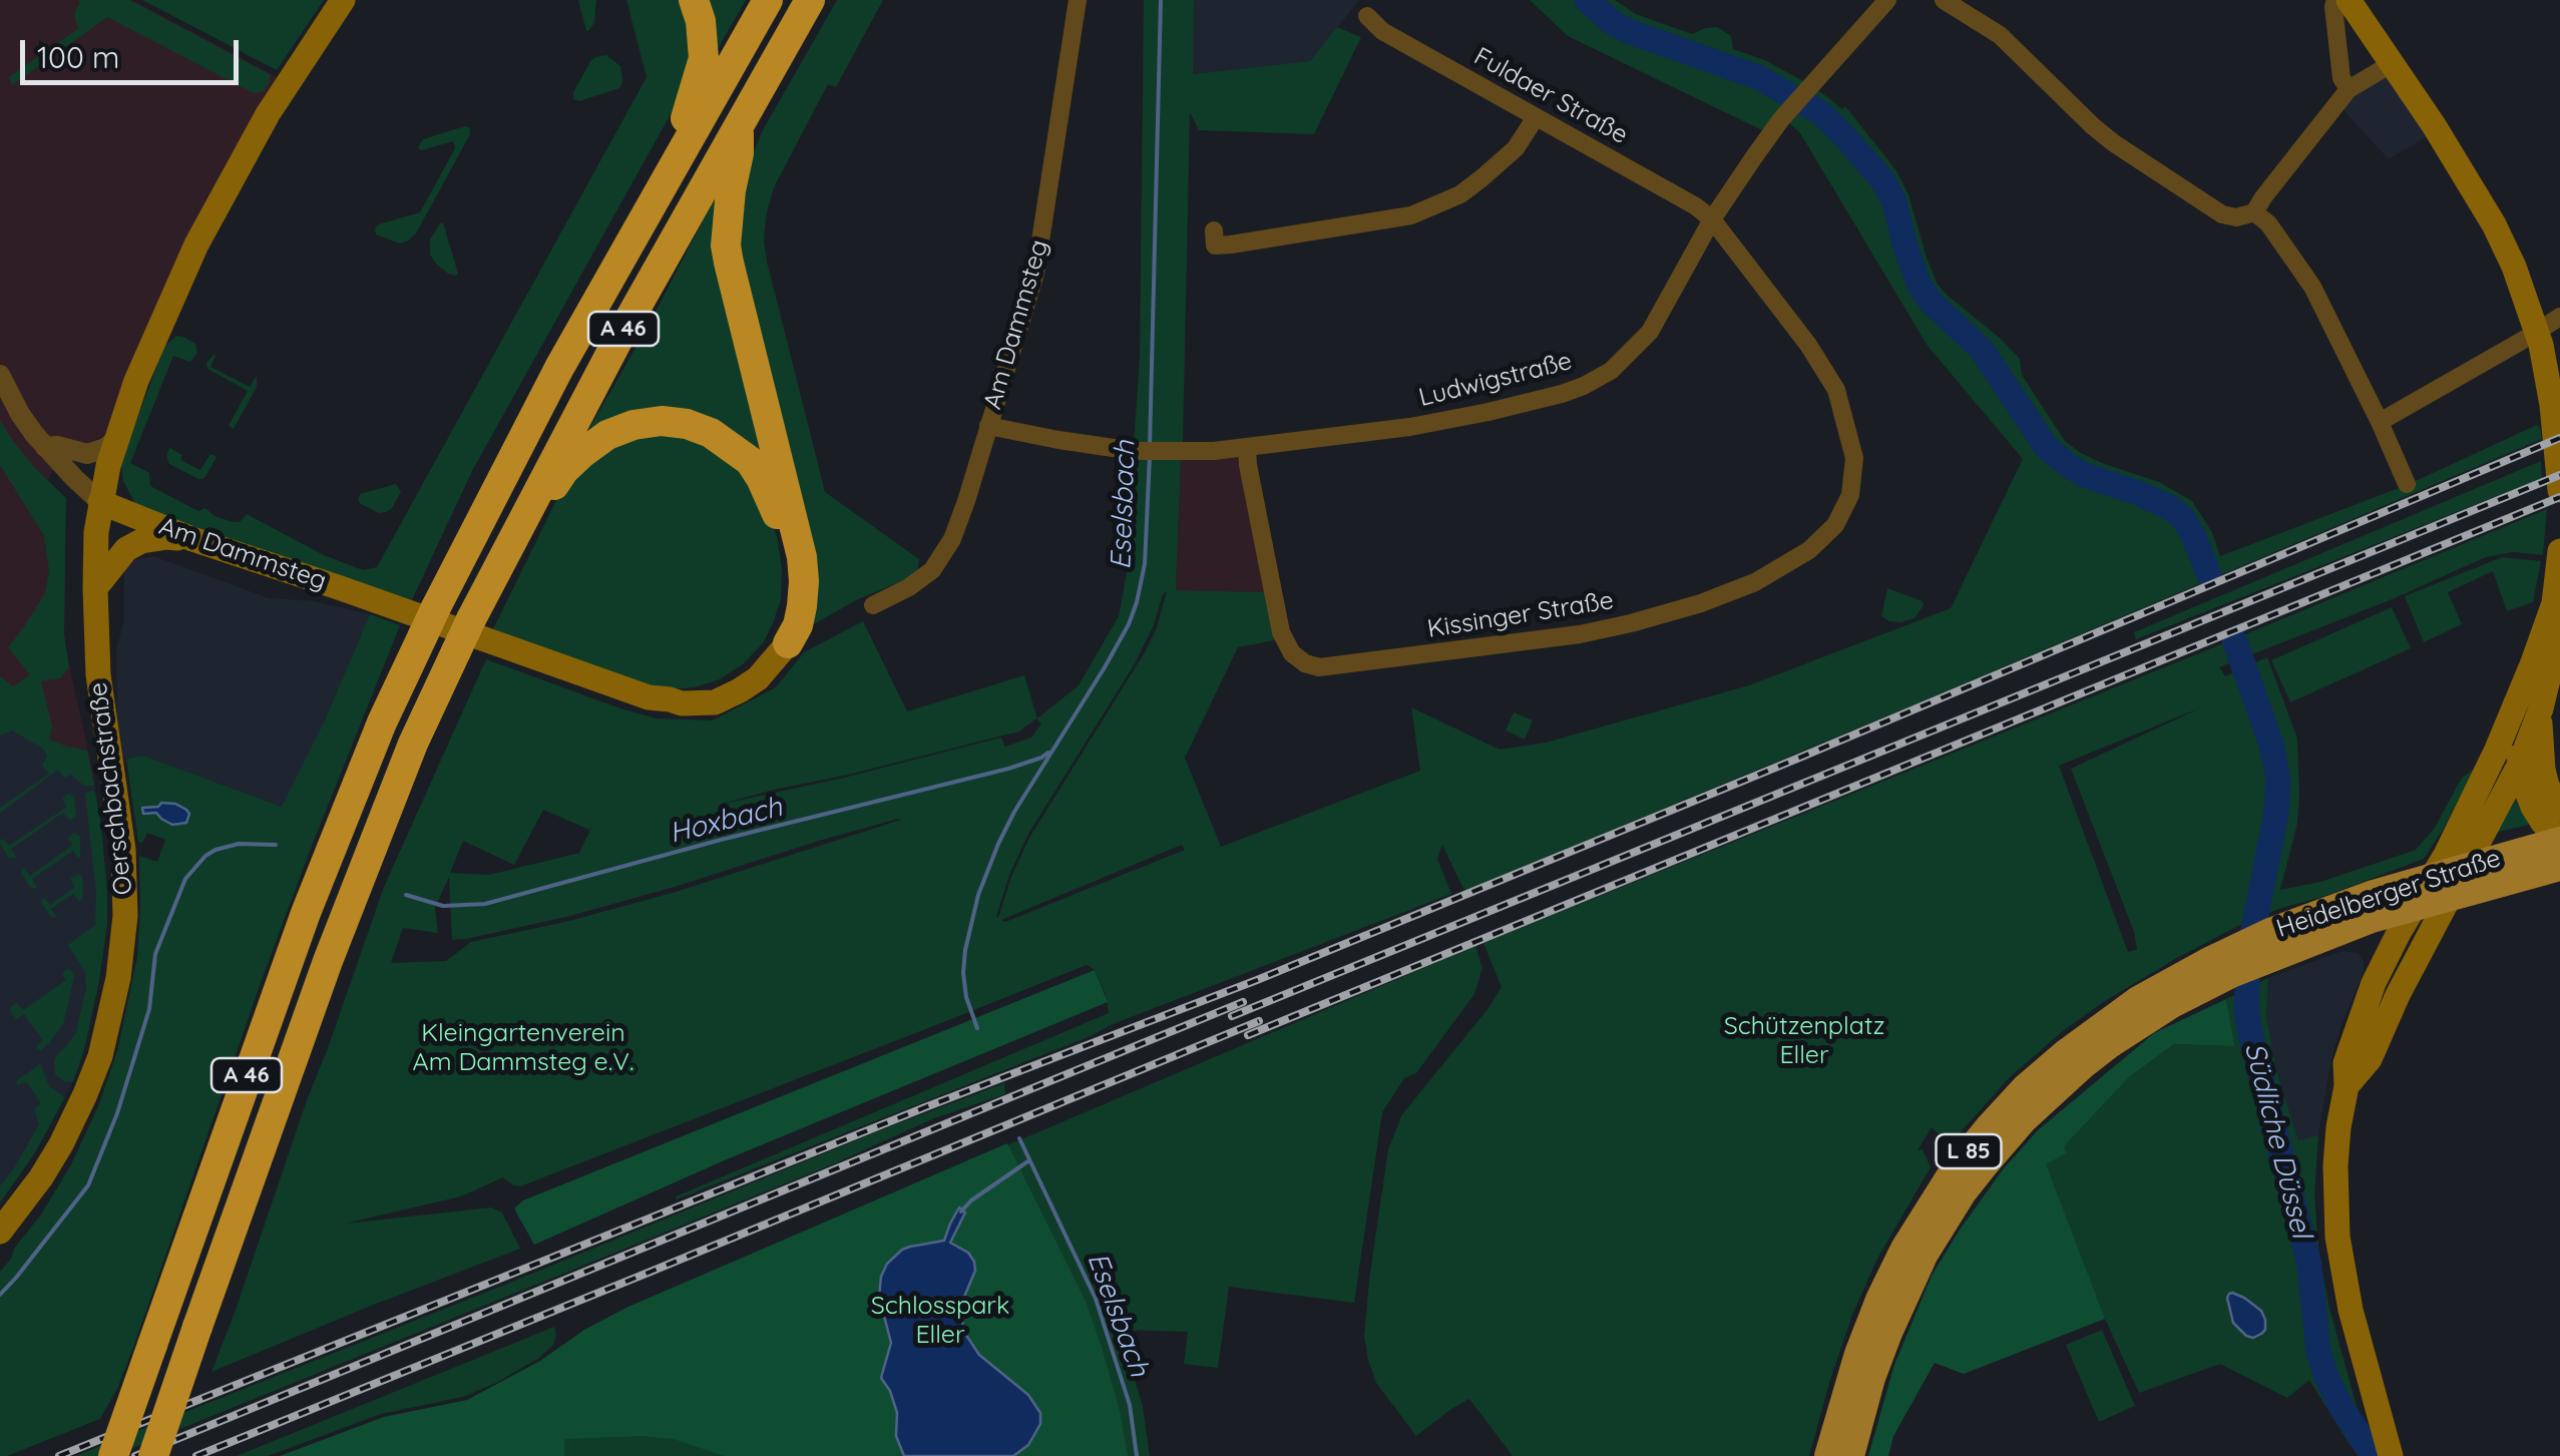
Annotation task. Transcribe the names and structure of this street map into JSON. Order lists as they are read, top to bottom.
{
  "streets": {
    "highway": ["A 46"],
    "main road": [
      "Am Dammsteg",
      "Oerschbachstraße",
      "Heidelberger Straße",
      "L 85"
    ],
    "street": ["Fuldaer Straße", "Ludwigstraße", "Kissinger Straße"]
  },
  "crossings": [
    ["Fuldaer Straße", "Ludwigstraße"],
    ["Fuldaer Straße", "Kissinger Straße"],
    ["Am Dammsteg", "Ludwigstraße"],
    ["Am Dammsteg", "Oerschbachstraße"],
    ["Ludwigstraße", "Kissinger Straße"]
  ],
  "water": ["Eselsbach", "Hoxbach", "Südliche Düssel"],
  "parks": ["Schützenplatz Eller", "Kleingartenverein Am Dammsteg e.V.", "Schlosspark Eller"],
  "scale_bar": "100 m"
}
